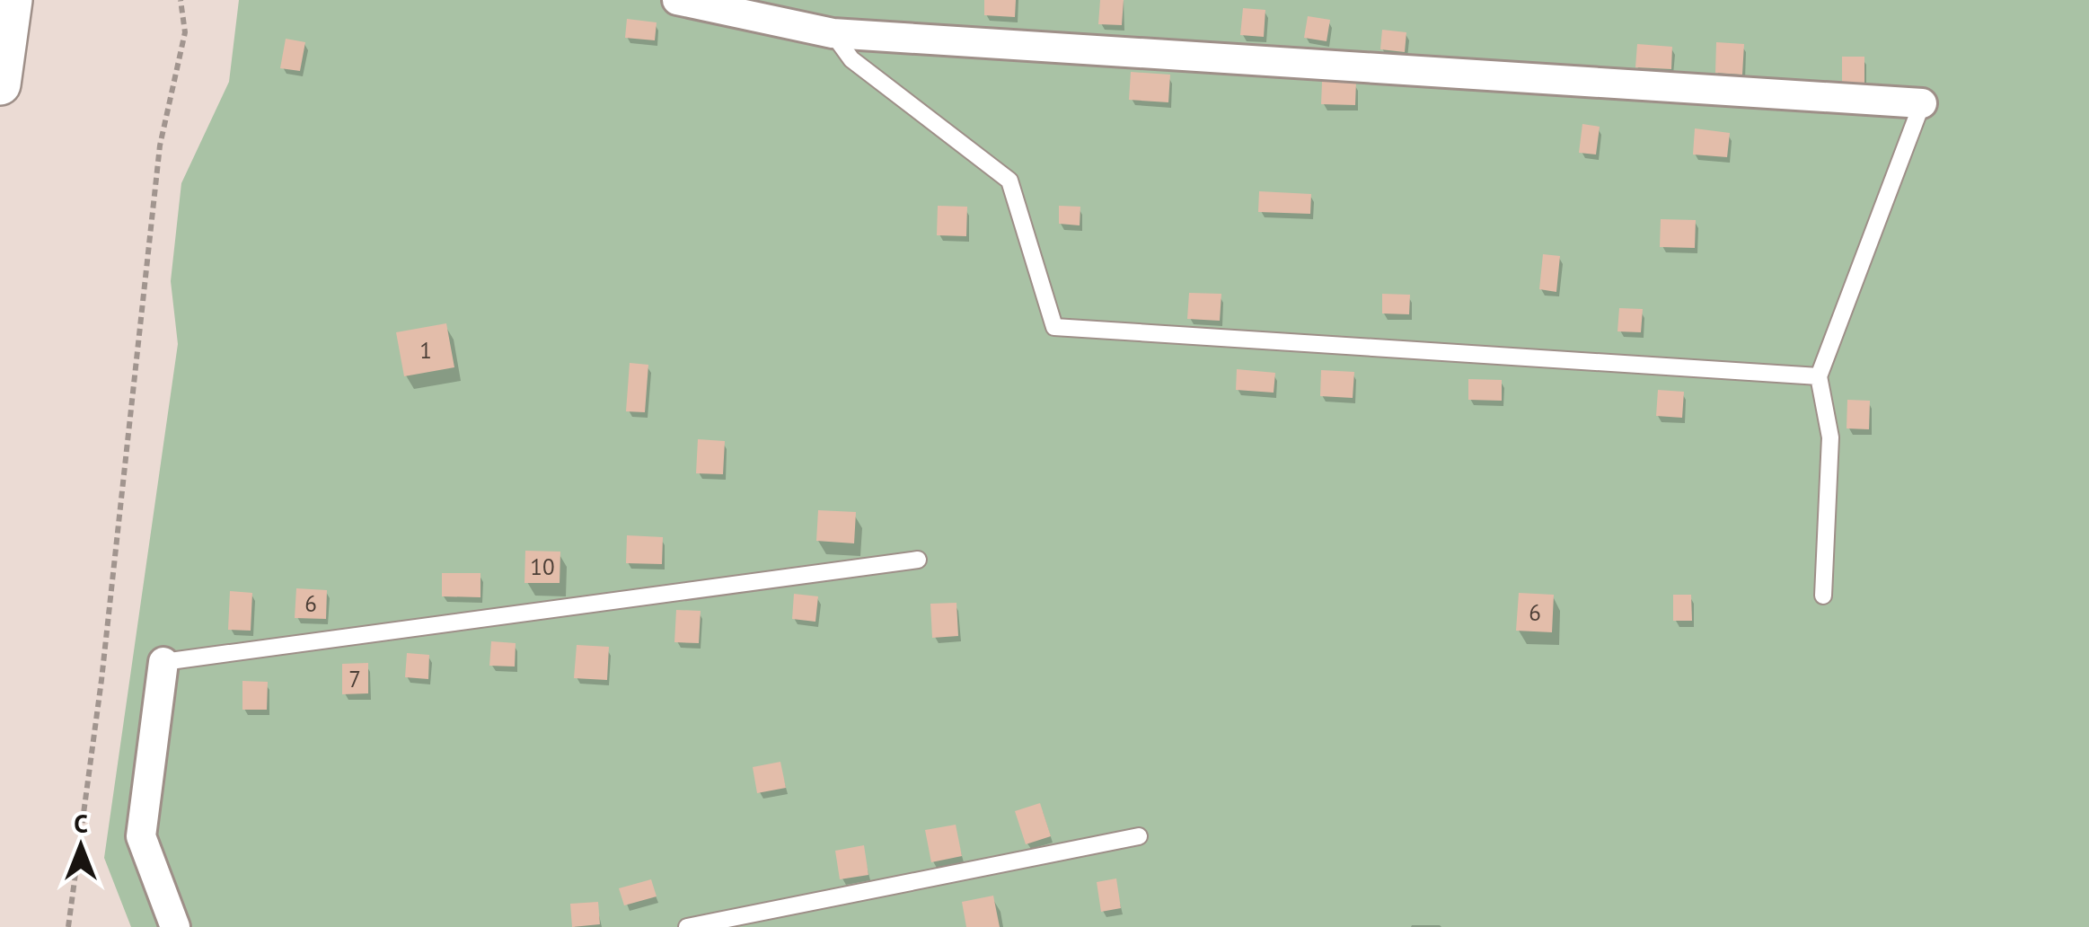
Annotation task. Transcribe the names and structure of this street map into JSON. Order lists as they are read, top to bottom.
{
  "house_numbers": [
    "1",
    "10",
    "6",
    "6",
    "7"
  ],
  "north": "top"
}
